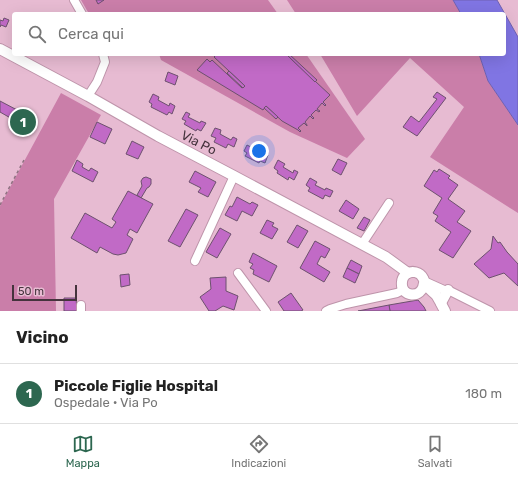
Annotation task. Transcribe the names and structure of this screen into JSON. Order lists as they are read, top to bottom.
{
  "streets": {
    "street": ["Via Po"]
  },
  "scale_bar": "50 m",
  "page": {
    "search": "Cerca qui",
    "pins": "1",
    "scale": "50 m",
    "heading": "Vicino",
    "list": [
      {
        "mark": "1",
        "name": "Piccole Figlie Hospital",
        "note": "Ospedale · Via Po",
        "value": "180 m"
      }
    ],
    "nav": ["Mappa", "Indicazioni", "Salvati"]
  }
}
